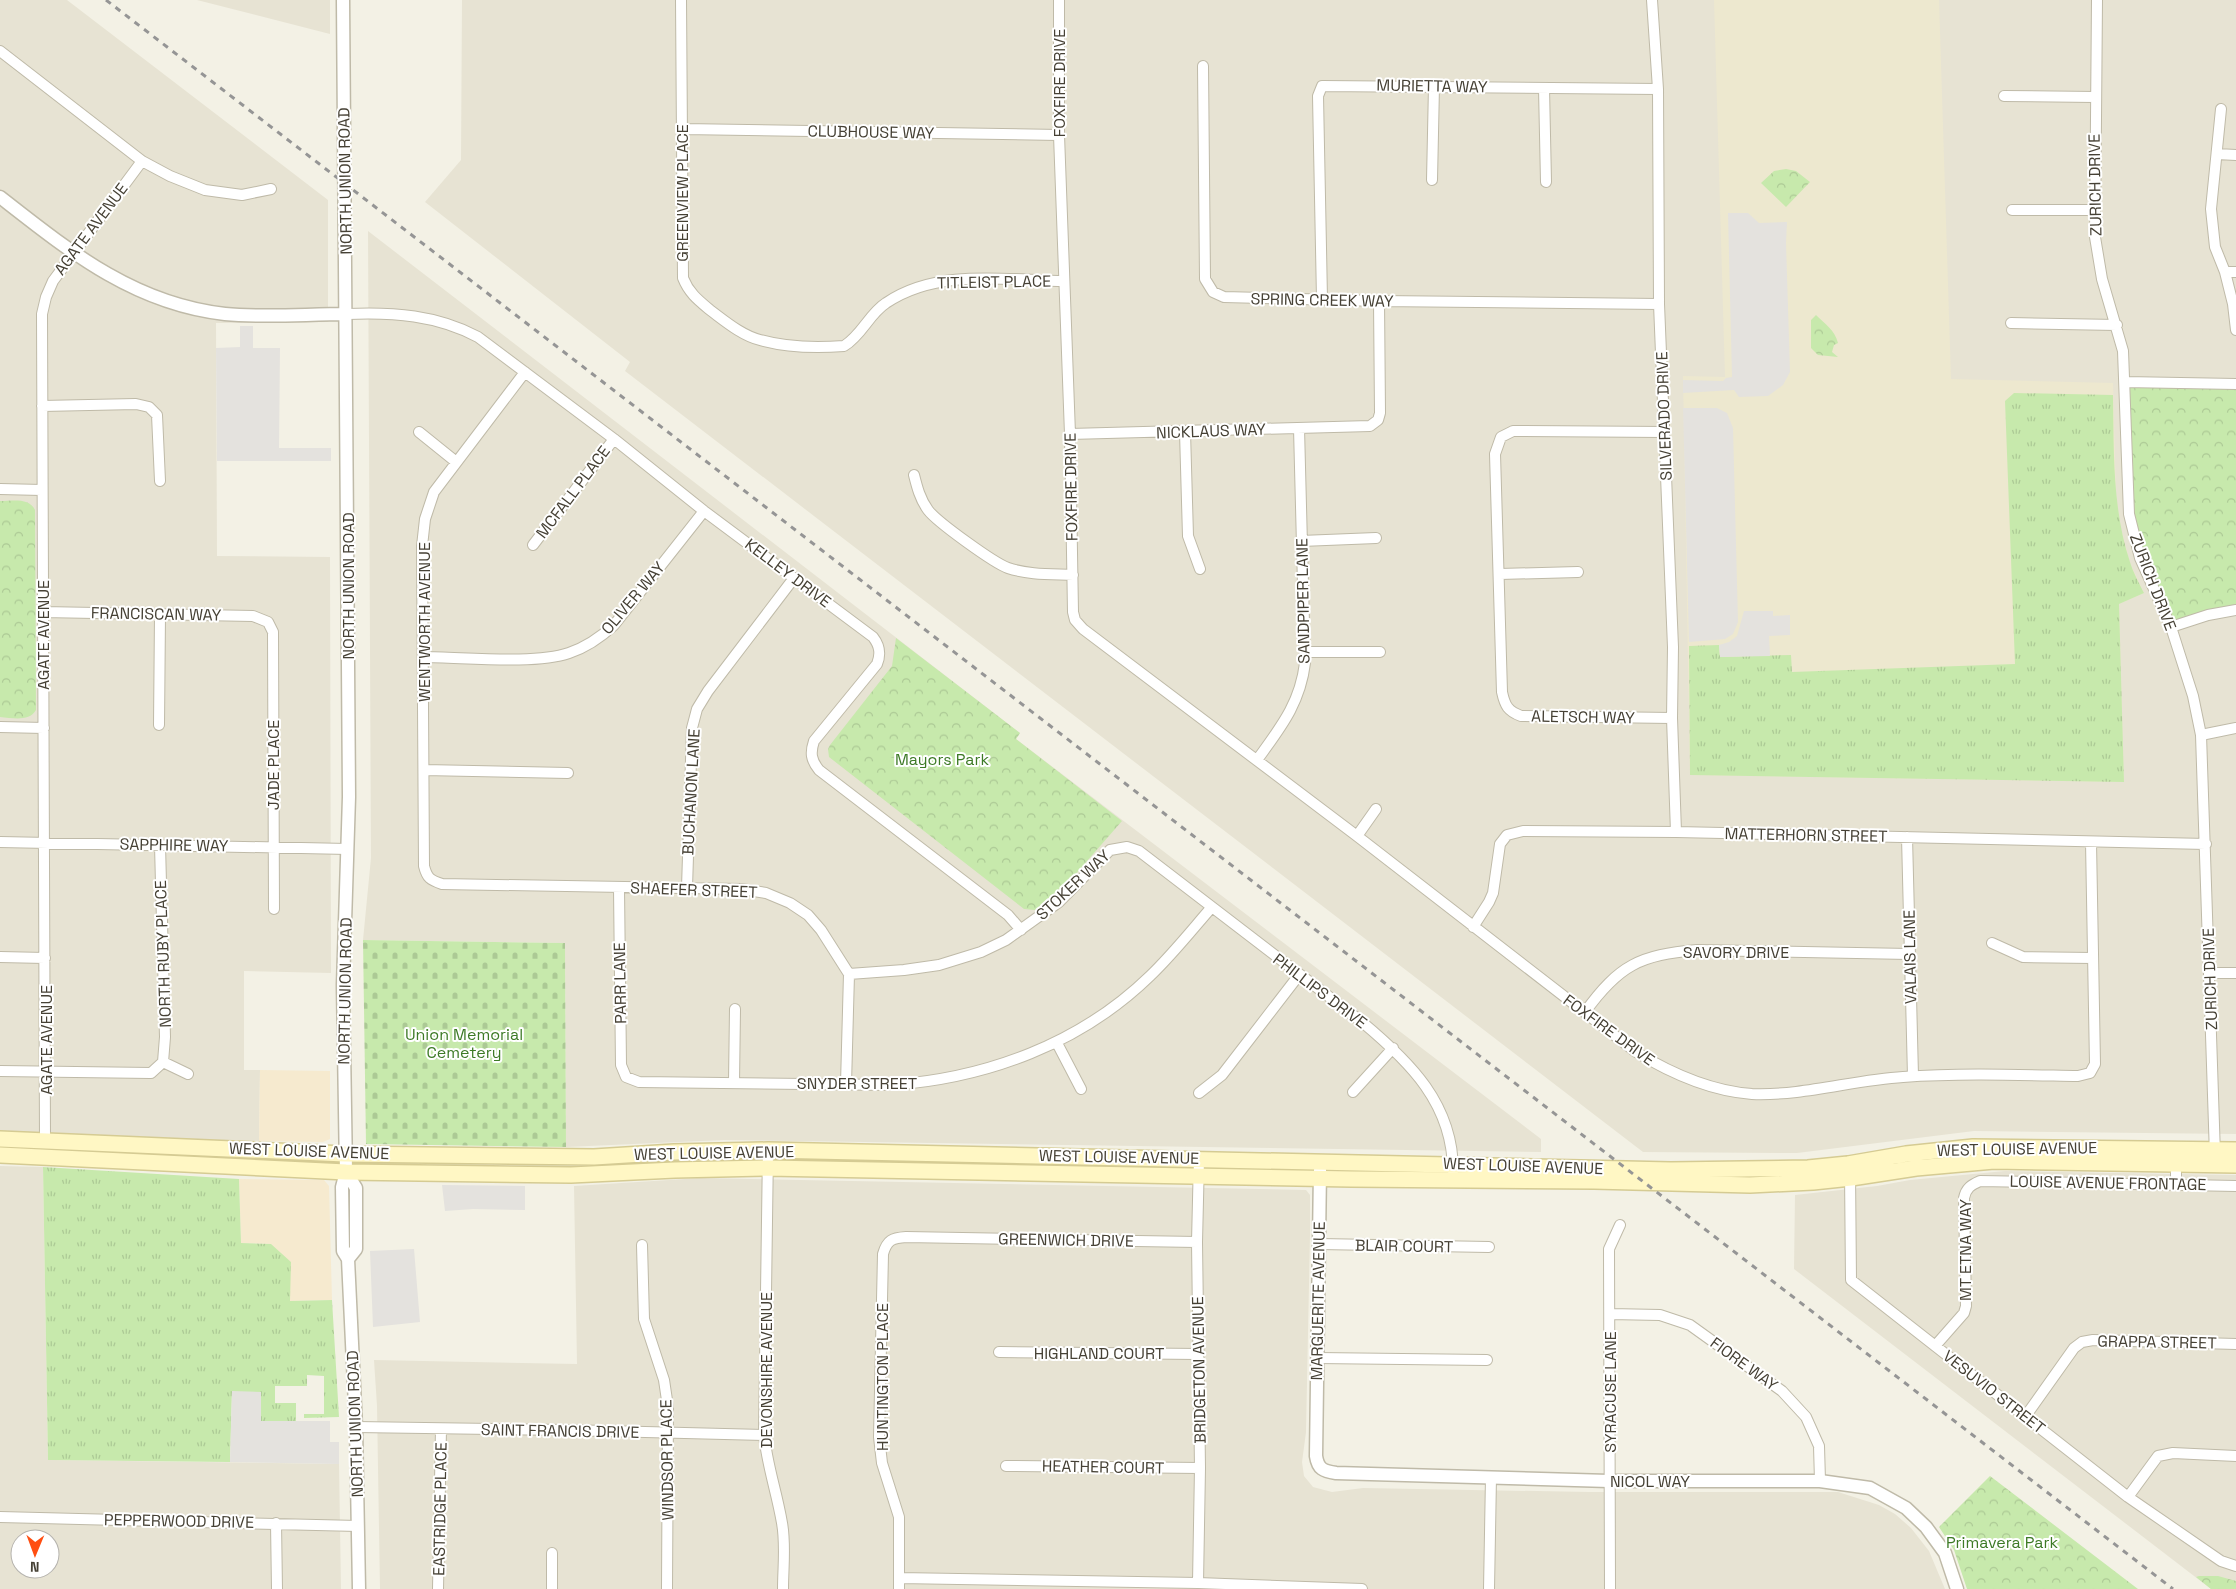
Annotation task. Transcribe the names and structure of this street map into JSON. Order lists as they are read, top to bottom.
{
  "streets": {
    "main road": ["WEST LOUISE AVENUE"],
    "street": [
      "FOXFIRE DRIVE",
      "MURIETTA WAY",
      "CLUBHOUSE WAY",
      "NORTH UNION ROAD",
      "ZURICH DRIVE",
      "GREENVIEW PLACE",
      "AGATE AVENUE",
      "TITLEIST PLACE",
      "SPRING CREEK WAY",
      "SILVERADO DRIVE",
      "NICKLAUS WAY",
      "MCFALL PLACE",
      "KELLEY DRIVE",
      "OLIVER WAY",
      "SANDPIPER LANE",
      "FRANCISCAN WAY",
      "WENTWORTH AVENUE",
      "ALETSCH WAY",
      "JADE PLACE",
      "BUCHANON LANE",
      "MATTERHORN STREET",
      "SAPPHIRE WAY",
      "STOKER WAY",
      "SHAEFER STREET",
      "SAVORY DRIVE",
      "NORTH RUBY PLACE",
      "VALAIS LANE",
      "PARR LANE",
      "PHILLIPS DRIVE",
      "SNYDER STREET",
      "LOUISE AVENUE FRONTAGE",
      "GREENWICH DRIVE",
      "BLAIR COURT",
      "MT ETNA WAY",
      "MARGUERITE AVENUE",
      "GRAPPA STREET",
      "HIGHLAND COURT",
      "FIORE WAY",
      "DEVONSHIRE AVENUE",
      "BRIDGETON AVENUE",
      "HUNTINGTON PLACE",
      "SYRACUSE LANE",
      "VESUVIO STREET",
      "SAINT FRANCIS DRIVE",
      "WINDSOR PLACE",
      "HEATHER COURT",
      "NICOL WAY",
      "EASTRIDGE PLACE",
      "PEPPERWOOD DRIVE"
    ]
  },
  "crossings": [
    ["FOXFIRE DRIVE", "CLUBHOUSE WAY"],
    ["FOXFIRE DRIVE", "TITLEIST PLACE"],
    ["FOXFIRE DRIVE", "NICKLAUS WAY"],
    ["FOXFIRE DRIVE", "SANDPIPER LANE"],
    ["FOXFIRE DRIVE", "MATTERHORN STREET"],
    ["FOXFIRE DRIVE", "SAVORY DRIVE"],
    ["FOXFIRE DRIVE", "VALAIS LANE"],
    ["MURIETTA WAY", "SPRING CREEK WAY"],
    ["MURIETTA WAY", "SILVERADO DRIVE"],
    ["CLUBHOUSE WAY", "GREENVIEW PLACE"],
    ["NORTH UNION ROAD", "KELLEY DRIVE"],
    ["NORTH UNION ROAD", "SAPPHIRE WAY"],
    ["NORTH UNION ROAD", "WEST LOUISE AVENUE"],
    ["NORTH UNION ROAD", "SAINT FRANCIS DRIVE"],
    ["NORTH UNION ROAD", "PEPPERWOOD DRIVE"],
    ["ZURICH DRIVE", "MATTERHORN STREET"],
    ["ZURICH DRIVE", "WEST LOUISE AVENUE"],
    ["GREENVIEW PLACE", "TITLEIST PLACE"],
    ["AGATE AVENUE", "FRANCISCAN WAY"],
    ["AGATE AVENUE", "SAPPHIRE WAY"],
    ["AGATE AVENUE", "WEST LOUISE AVENUE"],
    ["SPRING CREEK WAY", "SILVERADO DRIVE"],
    ["SPRING CREEK WAY", "NICKLAUS WAY"],
    ["SILVERADO DRIVE", "ALETSCH WAY"],
    ["SILVERADO DRIVE", "MATTERHORN STREET"],
    ["NICKLAUS WAY", "SANDPIPER LANE"],
    ["MCFALL PLACE", "KELLEY DRIVE"],
    ["KELLEY DRIVE", "OLIVER WAY"],
    ["KELLEY DRIVE", "WENTWORTH AVENUE"],
    ["KELLEY DRIVE", "BUCHANON LANE"],
    ["KELLEY DRIVE", "STOKER WAY"],
    ["OLIVER WAY", "WENTWORTH AVENUE"],
    ["FRANCISCAN WAY", "JADE PLACE"],
    ["WENTWORTH AVENUE", "SHAEFER STREET"],
    ["JADE PLACE", "SAPPHIRE WAY"],
    ["BUCHANON LANE", "SHAEFER STREET"],
    ["MATTERHORN STREET", "VALAIS LANE"],
    ["SAPPHIRE WAY", "NORTH RUBY PLACE"],
    ["STOKER WAY", "SHAEFER STREET"],
    ["STOKER WAY", "PHILLIPS DRIVE"],
    ["SHAEFER STREET", "PARR LANE"],
    ["SAVORY DRIVE", "VALAIS LANE"],
    ["PARR LANE", "SNYDER STREET"],
    ["PHILLIPS DRIVE", "SNYDER STREET"],
    ["PHILLIPS DRIVE", "WEST LOUISE AVENUE"],
    ["WEST LOUISE AVENUE", "MARGUERITE AVENUE"],
    ["WEST LOUISE AVENUE", "DEVONSHIRE AVENUE"],
    ["WEST LOUISE AVENUE", "BRIDGETON AVENUE"],
    ["WEST LOUISE AVENUE", "VESUVIO STREET"],
    ["LOUISE AVENUE FRONTAGE", "MT ETNA WAY"],
    ["GREENWICH DRIVE", "BRIDGETON AVENUE"],
    ["GREENWICH DRIVE", "HUNTINGTON PLACE"],
    ["BLAIR COURT", "MARGUERITE AVENUE"],
    ["MT ETNA WAY", "VESUVIO STREET"],
    ["MARGUERITE AVENUE", "NICOL WAY"],
    ["GRAPPA STREET", "VESUVIO STREET"],
    ["HIGHLAND COURT", "BRIDGETON AVENUE"],
    ["FIORE WAY", "SYRACUSE LANE"],
    ["FIORE WAY", "NICOL WAY"],
    ["DEVONSHIRE AVENUE", "SAINT FRANCIS DRIVE"],
    ["BRIDGETON AVENUE", "HEATHER COURT"],
    ["SYRACUSE LANE", "NICOL WAY"],
    ["SAINT FRANCIS DRIVE", "WINDSOR PLACE"],
    ["SAINT FRANCIS DRIVE", "EASTRIDGE PLACE"]
  ],
  "parks": ["Mayors Park", "Union Memorial Cemetery", "Primavera Park"],
  "north": "bottom"
}
